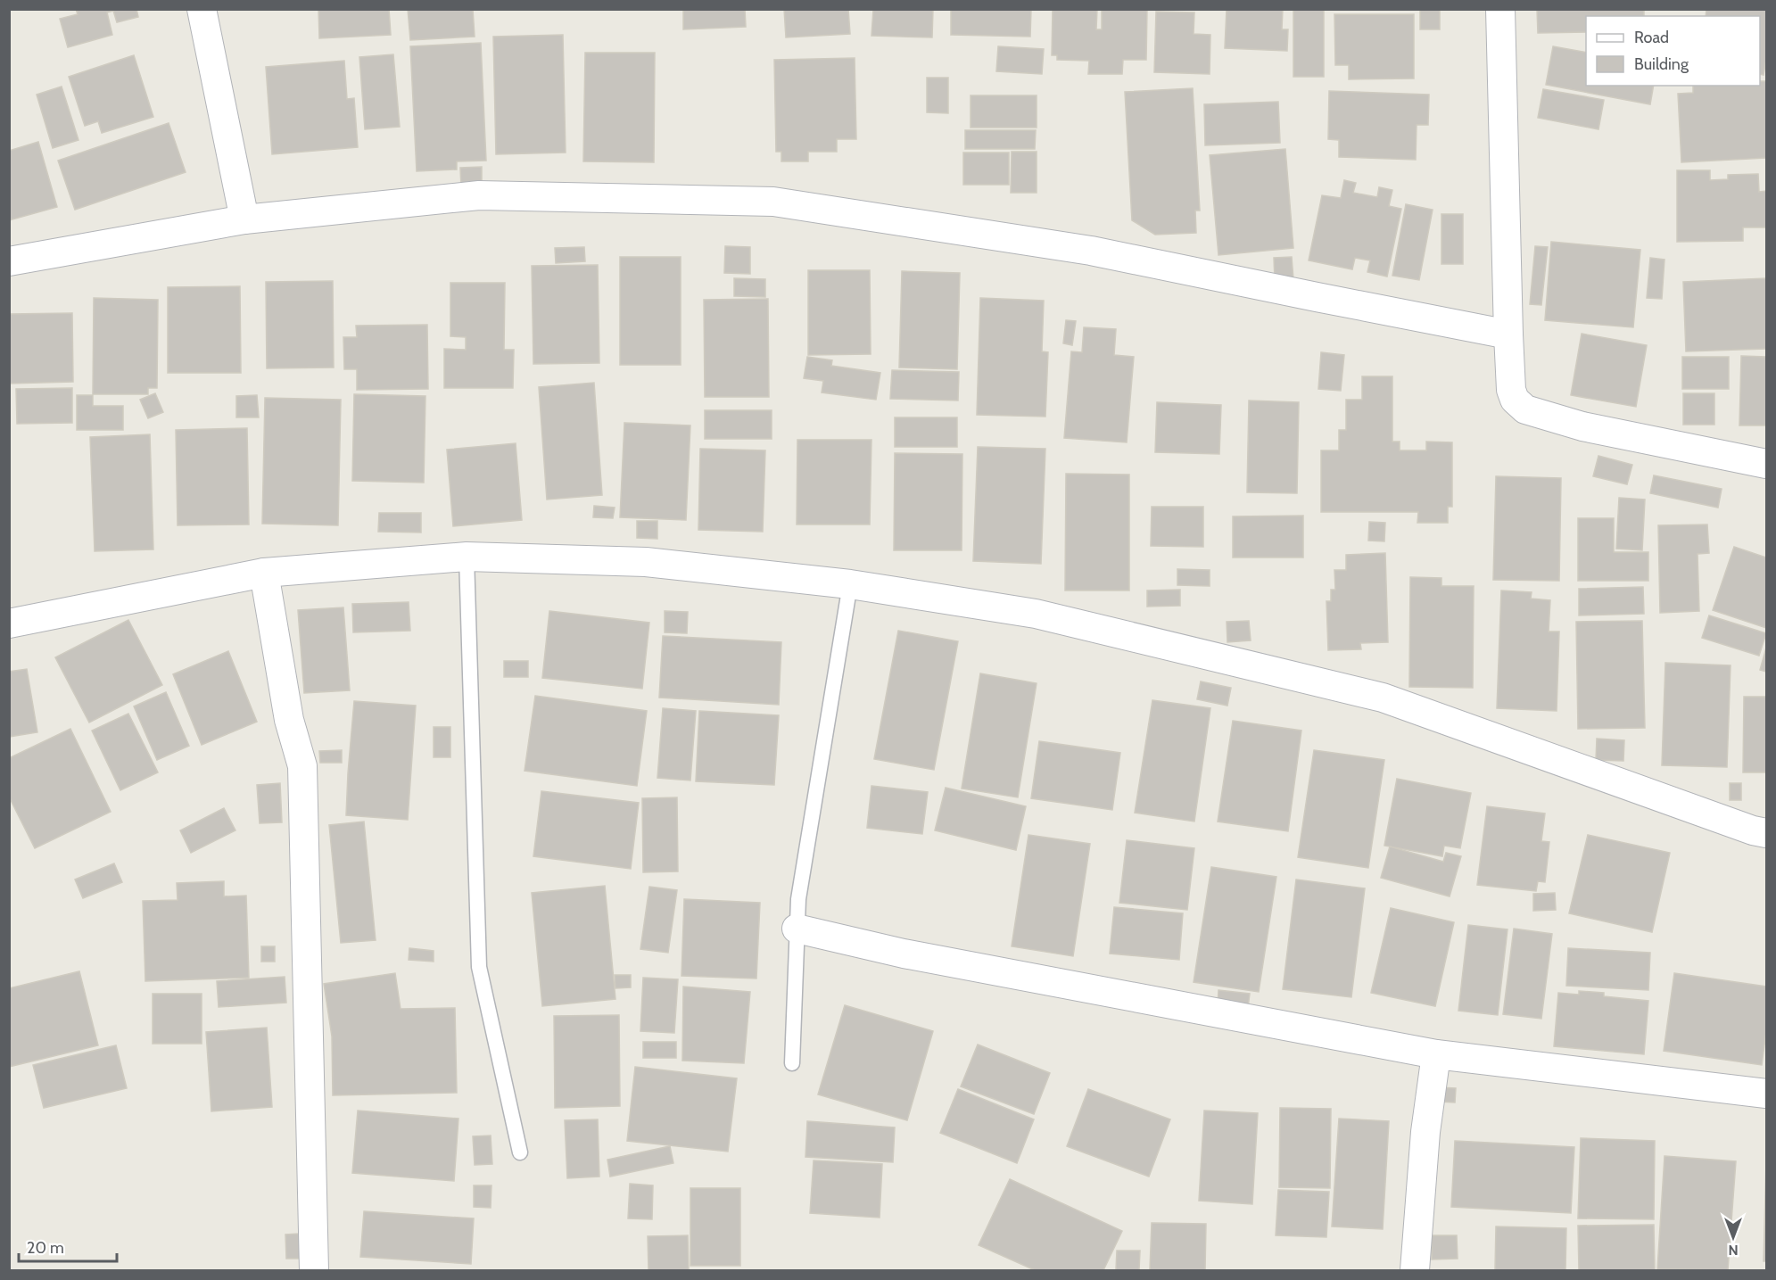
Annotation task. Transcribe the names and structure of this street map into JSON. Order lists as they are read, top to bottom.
{
  "legend": ["Road", "Building"],
  "scale_bar": "20 m",
  "north": "bottom"
}
